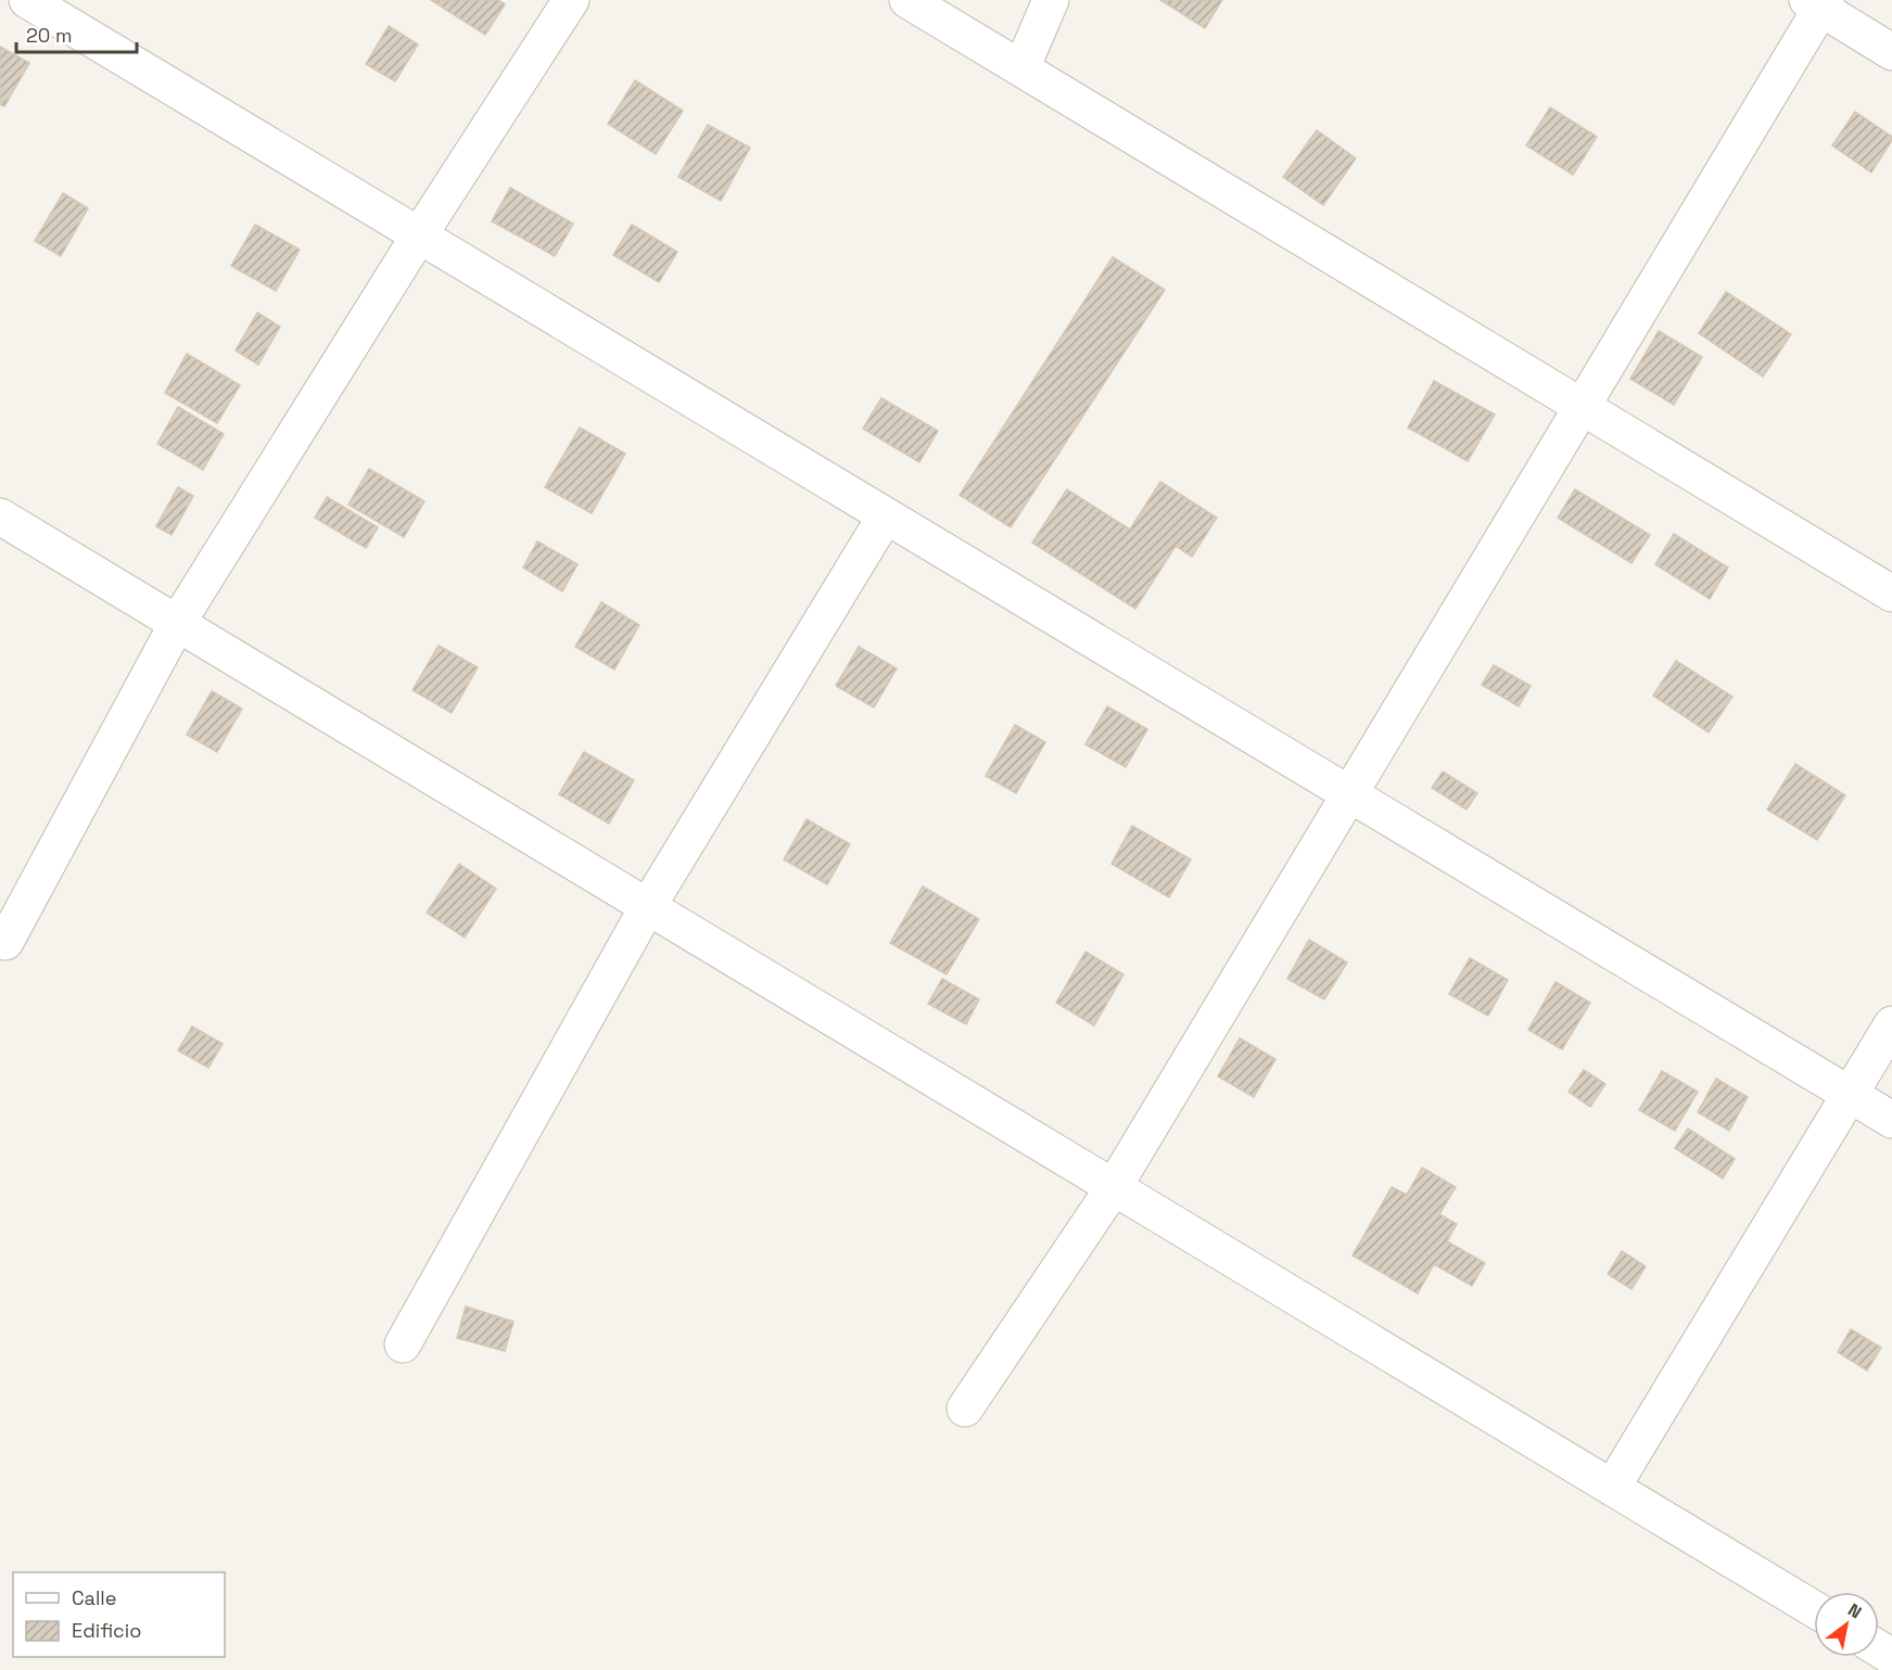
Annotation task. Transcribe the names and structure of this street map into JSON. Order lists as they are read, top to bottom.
{
  "legend": ["Calle", "Edificio"],
  "scale_bar": "20 m",
  "north": "top right"
}
